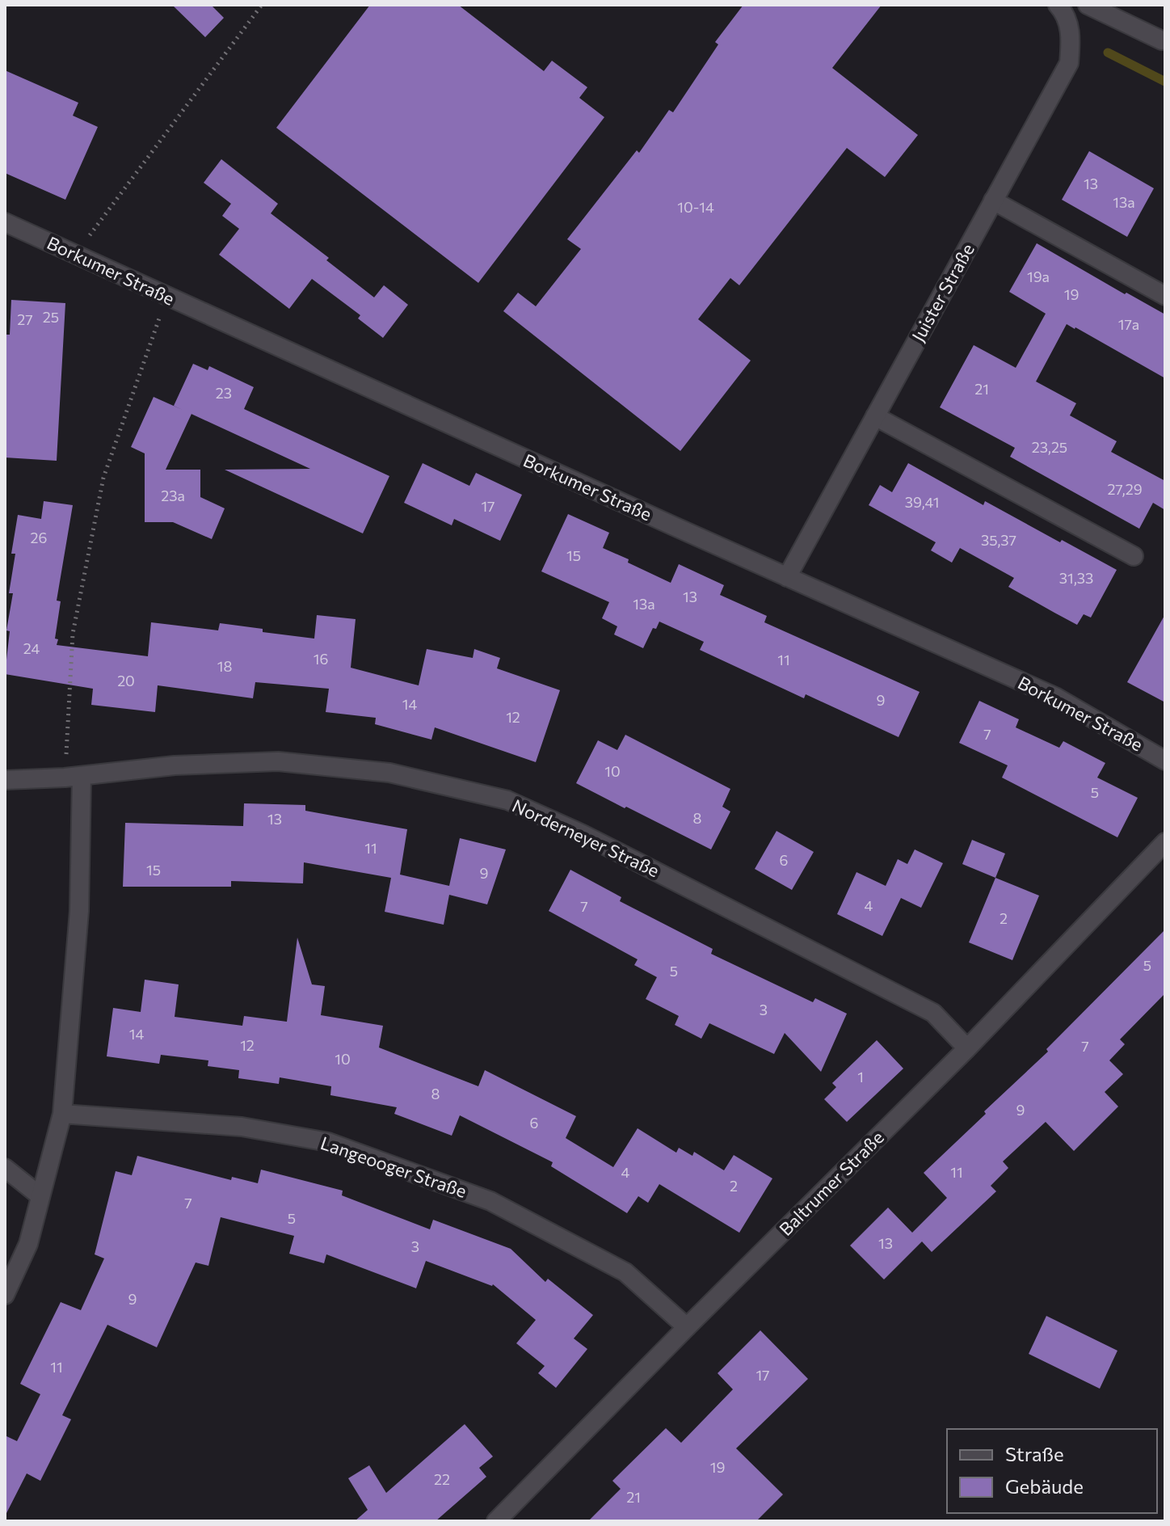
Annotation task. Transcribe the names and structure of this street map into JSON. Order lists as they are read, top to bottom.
{
  "streets": {
    "street": [
      "Borkumer Straße",
      "Juister Straße",
      "Norderneyer Straße",
      "Langeooger Straße",
      "Baltrumer Straße"
    ]
  },
  "crossings": [
    ["Borkumer Straße", "Juister Straße"],
    ["Norderneyer Straße", "Baltrumer Straße"],
    ["Langeooger Straße", "Baltrumer Straße"]
  ],
  "house_numbers": [
    "13",
    "13a",
    "10-14",
    "19a",
    "19",
    "25",
    "27",
    "17a",
    "21",
    "23",
    "23,25",
    "27,29",
    "23a",
    "39,41",
    "17",
    "26",
    "35,37",
    "15",
    "31,33",
    "13",
    "13a",
    "24",
    "16",
    "11",
    "18",
    "20",
    "9",
    "14",
    "12",
    "7",
    "10",
    "5",
    "8",
    "13",
    "11",
    "6",
    "15",
    "9",
    "4",
    "7",
    "2",
    "5",
    "5",
    "3",
    "14",
    "12",
    "7",
    "10",
    "1",
    "8",
    "9",
    "6",
    "4",
    "11",
    "2",
    "7",
    "5",
    "13",
    "3",
    "9",
    "11",
    "17",
    "19",
    "22",
    "21"
  ],
  "legend": ["Straße", "Gebäude"]
}
